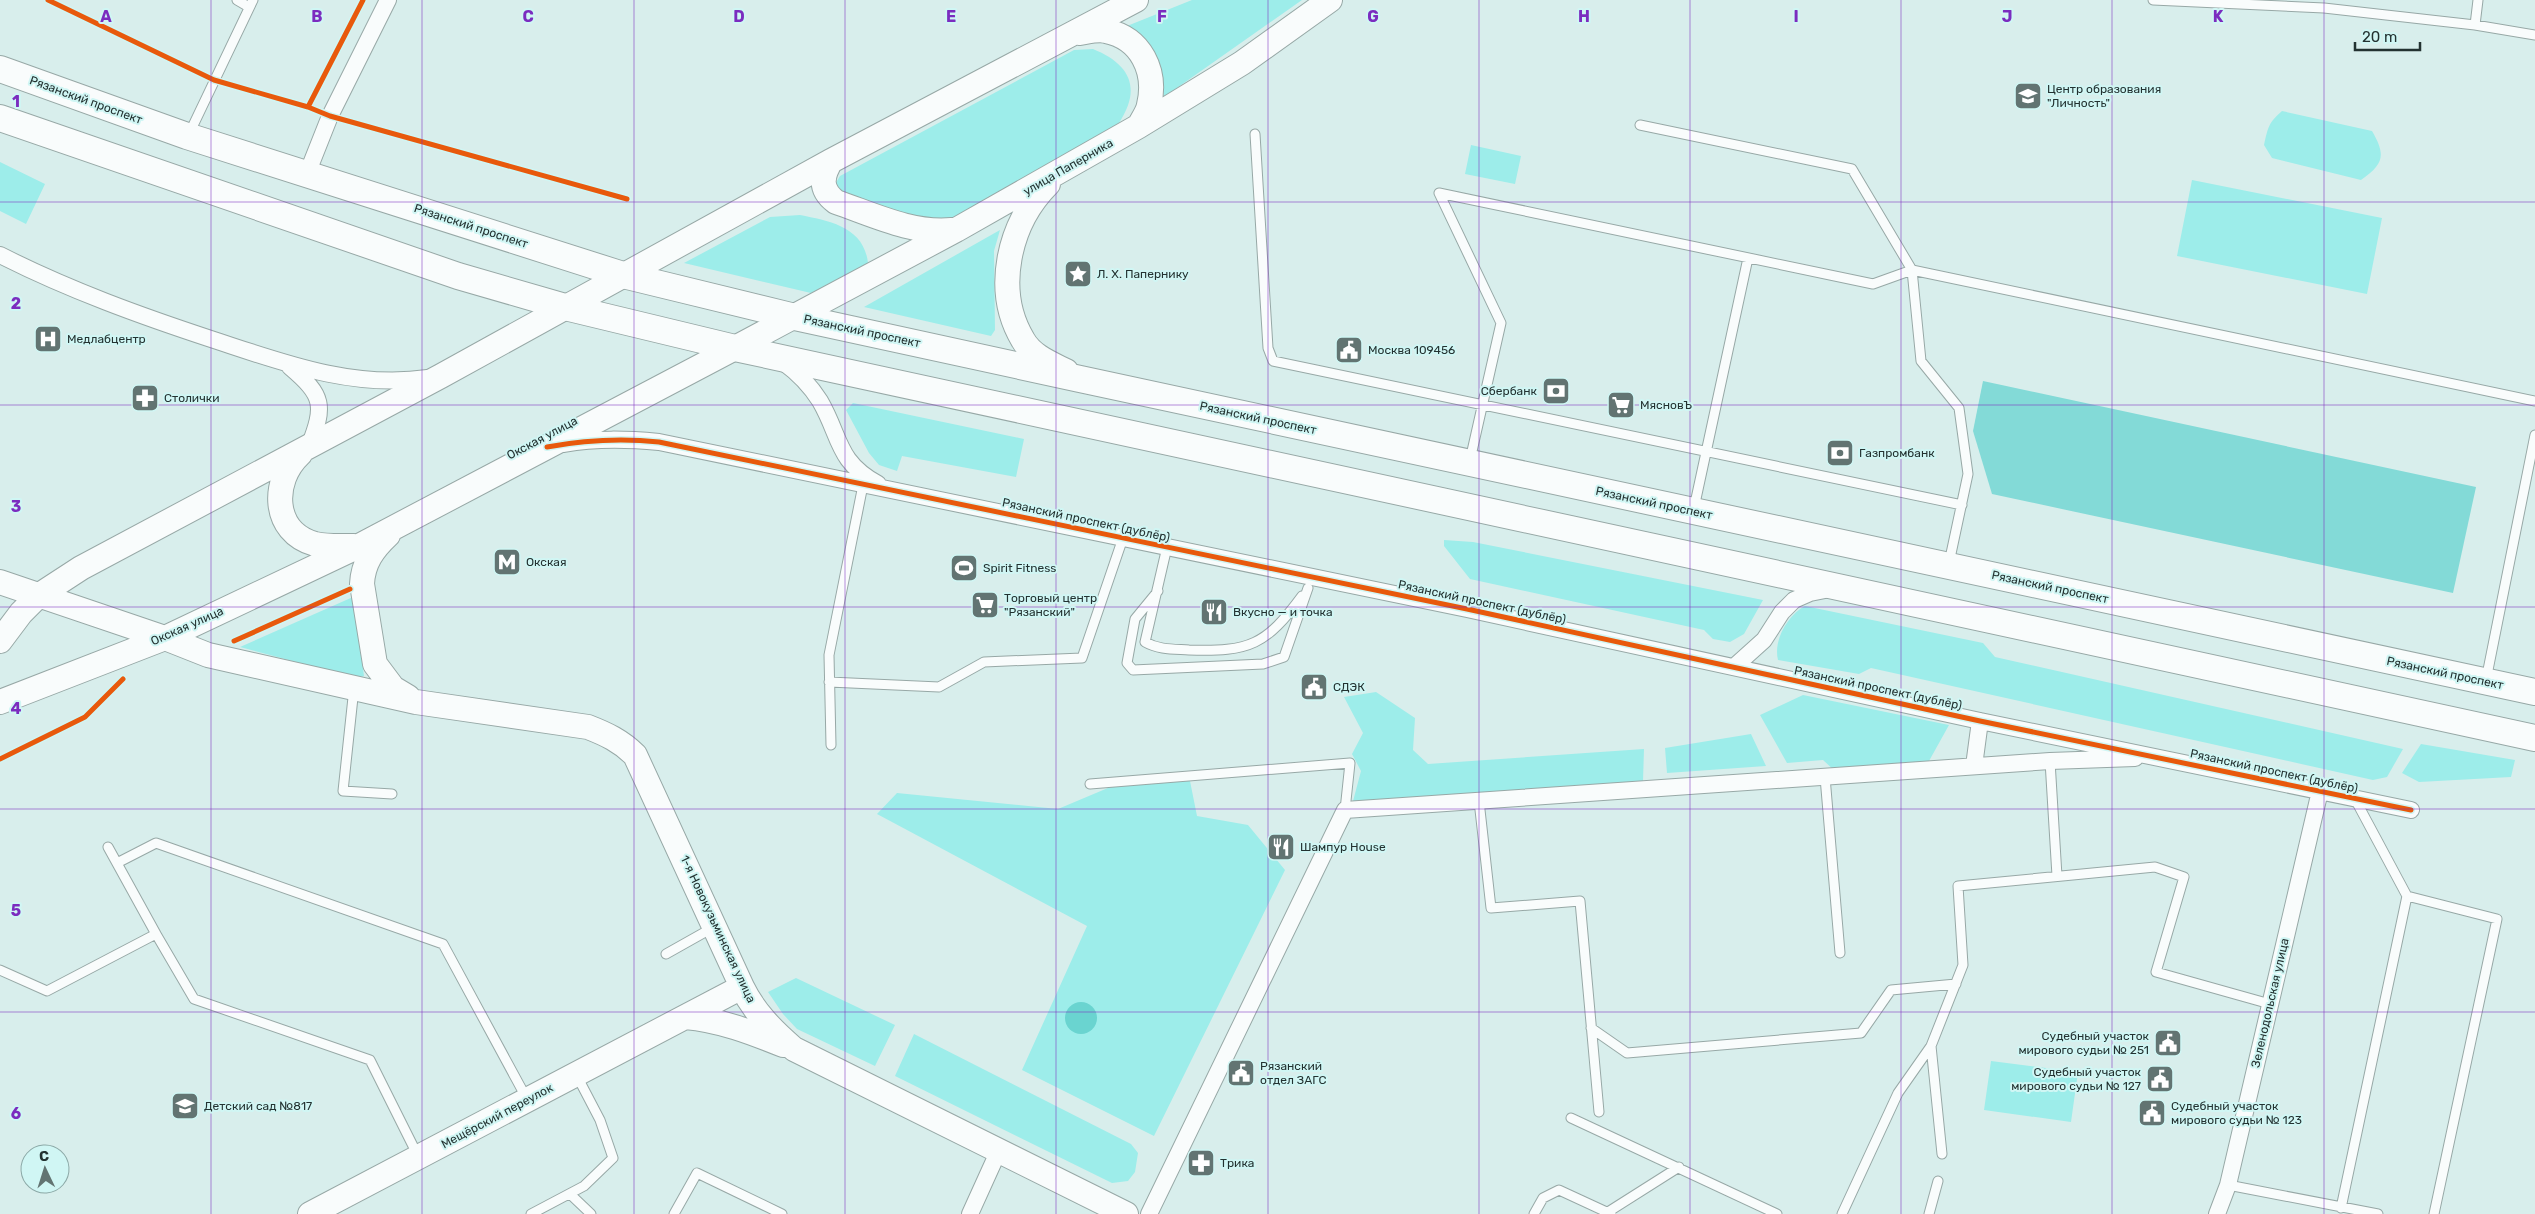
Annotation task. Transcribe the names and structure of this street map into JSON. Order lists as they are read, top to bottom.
{
  "streets": {
    "main road": [
      "Рязанский проспект",
      "улица Паперника",
      "Окская улица",
      "1-я Новокузьминская улица",
      "Мещёрский переулок"
    ],
    "street": ["Рязанский проспект (дублёр)", "Зеленодольская улица"]
  },
  "crossings": [
    ["Рязанский проспект", "улица Паперника"],
    ["Рязанский проспект", "Окская улица"],
    ["улица Паперника", "Окская улица"],
    ["Окская улица", "Рязанский проспект (дублёр)"],
    ["Окская улица", "1-я Новокузьминская улица"],
    ["Рязанский проспект (дублёр)", "Зеленодольская улица"],
    ["1-я Новокузьминская улица", "Мещёрский переулок"]
  ],
  "places": {
    "school or university": ["Центр образования \"Личность\"", "Детский сад №817"],
    "place": ["Л. Х. Папернику"],
    "hospital": ["Медлабцентр"],
    "public building": [
      "Москва 109456",
      "СДЭК",
      "Судебный участок мирового судьи № 251",
      "Рязанский отдел ЗАГС",
      "Судебный участок мирового судьи № 127",
      "Судебный участок мирового судьи № 123"
    ],
    "bank": ["Сбербанк", "Газпромбанк"],
    "pharmacy": ["Столички", "Трика"],
    "supermarket": ["МясновЪ", "Торговый центр \"Рязанский\""],
    "metro station": ["Окская"],
    "sports": ["Spirit Fitness"],
    "restaurant": ["Вкусно — и точка", "Шампур House"]
  },
  "scale_bar": "20 m",
  "north": "top",
  "grid": {
    "columns": [
      "A",
      "B",
      "C",
      "D",
      "E",
      "F",
      "G",
      "H",
      "I",
      "J",
      "K"
    ],
    "rows": [
      "1",
      "2",
      "3",
      "4",
      "5",
      "6"
    ]
  }
}
